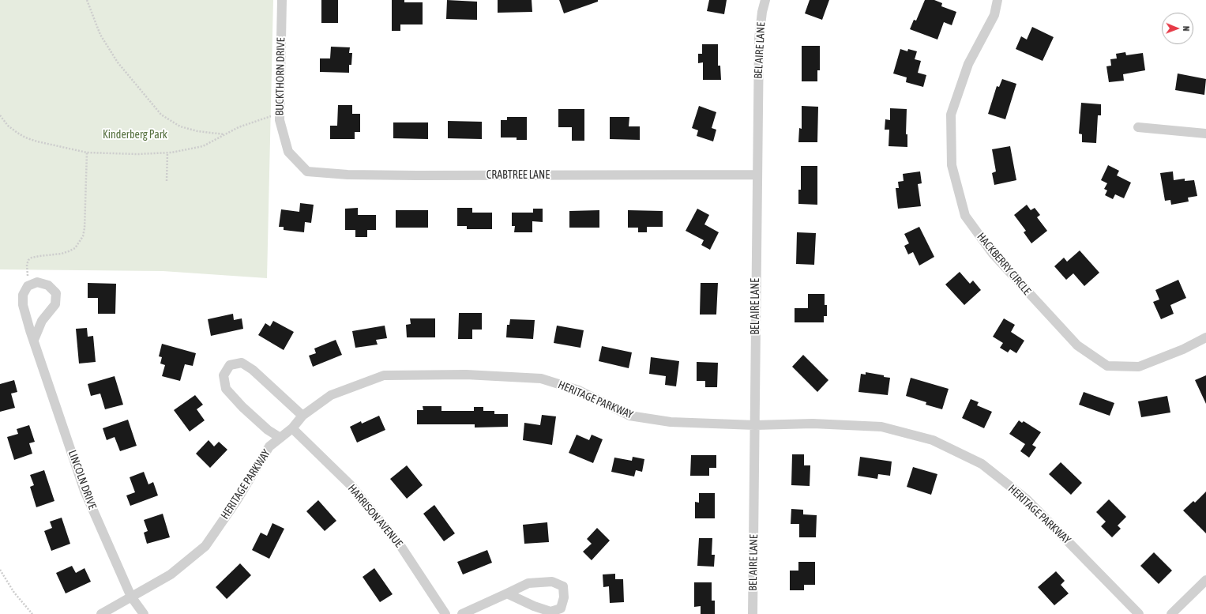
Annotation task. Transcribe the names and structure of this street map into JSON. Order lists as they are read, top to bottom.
{
  "streets": {
    "street": [
      "BEL AIRE LANE",
      "BUCKTHORN DRIVE",
      "CRABTREE LANE",
      "HACKBERRY CIRCLE",
      "HERITAGE PARKWAY",
      "LINCOLN DRIVE",
      "HARRISON AVENUE"
    ]
  },
  "crossings": [
    ["BEL AIRE LANE", "CRABTREE LANE"],
    ["BEL AIRE LANE", "HERITAGE PARKWAY"],
    ["BUCKTHORN DRIVE", "CRABTREE LANE"],
    ["HERITAGE PARKWAY", "LINCOLN DRIVE"],
    ["HERITAGE PARKWAY", "HARRISON AVENUE"]
  ],
  "parks": ["Kinderberg Park"],
  "north": "right"
}
